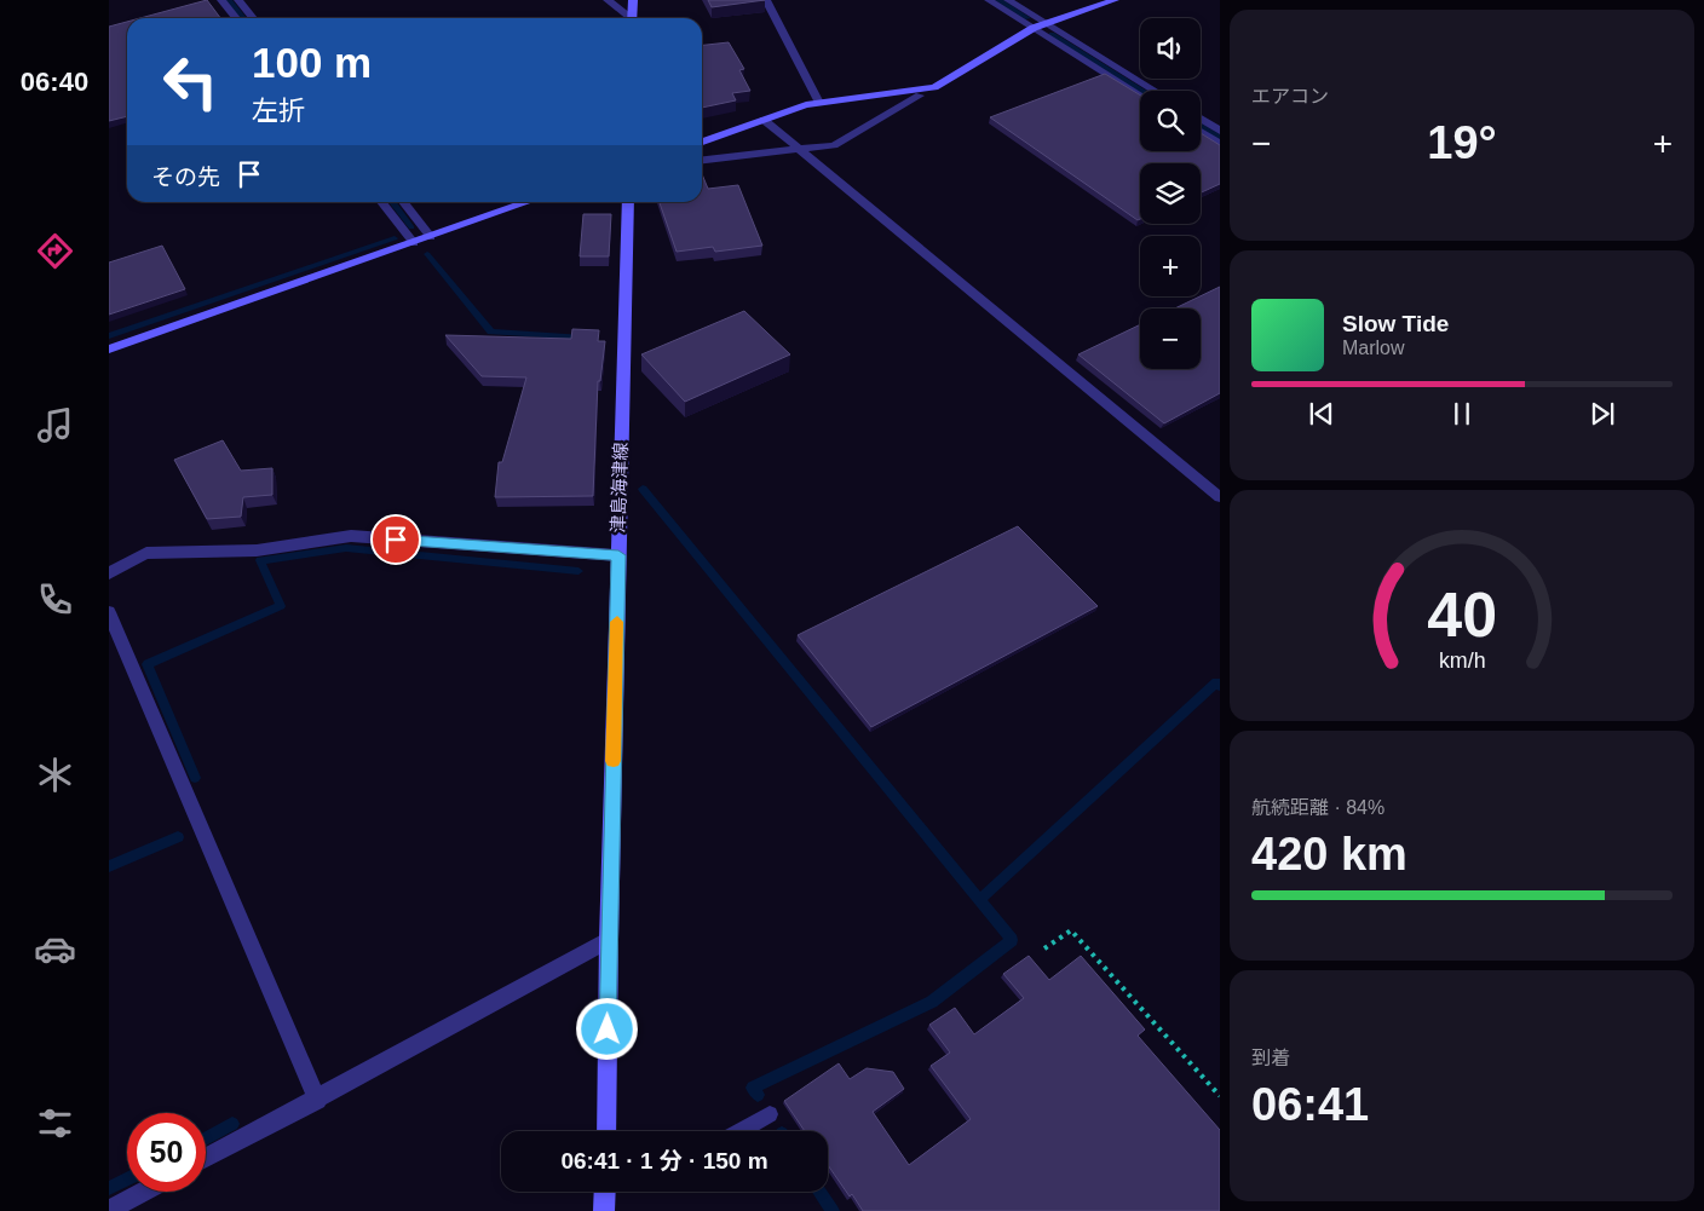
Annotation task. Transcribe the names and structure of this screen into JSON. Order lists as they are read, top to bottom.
{
  "streets": {
    "street": ["津島海津線"]
  },
  "page": {
    "tabs": "06:40",
    "tile": [
      "エアコン",
      ["航続距離 · 84%", "420 km"],
      ["到着", "06:41"]
    ],
    "map_buttons": ["+", "−"],
    "turn": ["100 m", "左折"],
    "heat": ["−", "19°", "+"],
    "then": "その先",
    "song": ["Slow Tide", "Marlow"],
    "limit": "50",
    "trip": "06:41 · 1 分 · 150 m",
    "gauge": ["40", "km/h"]
  }
}
